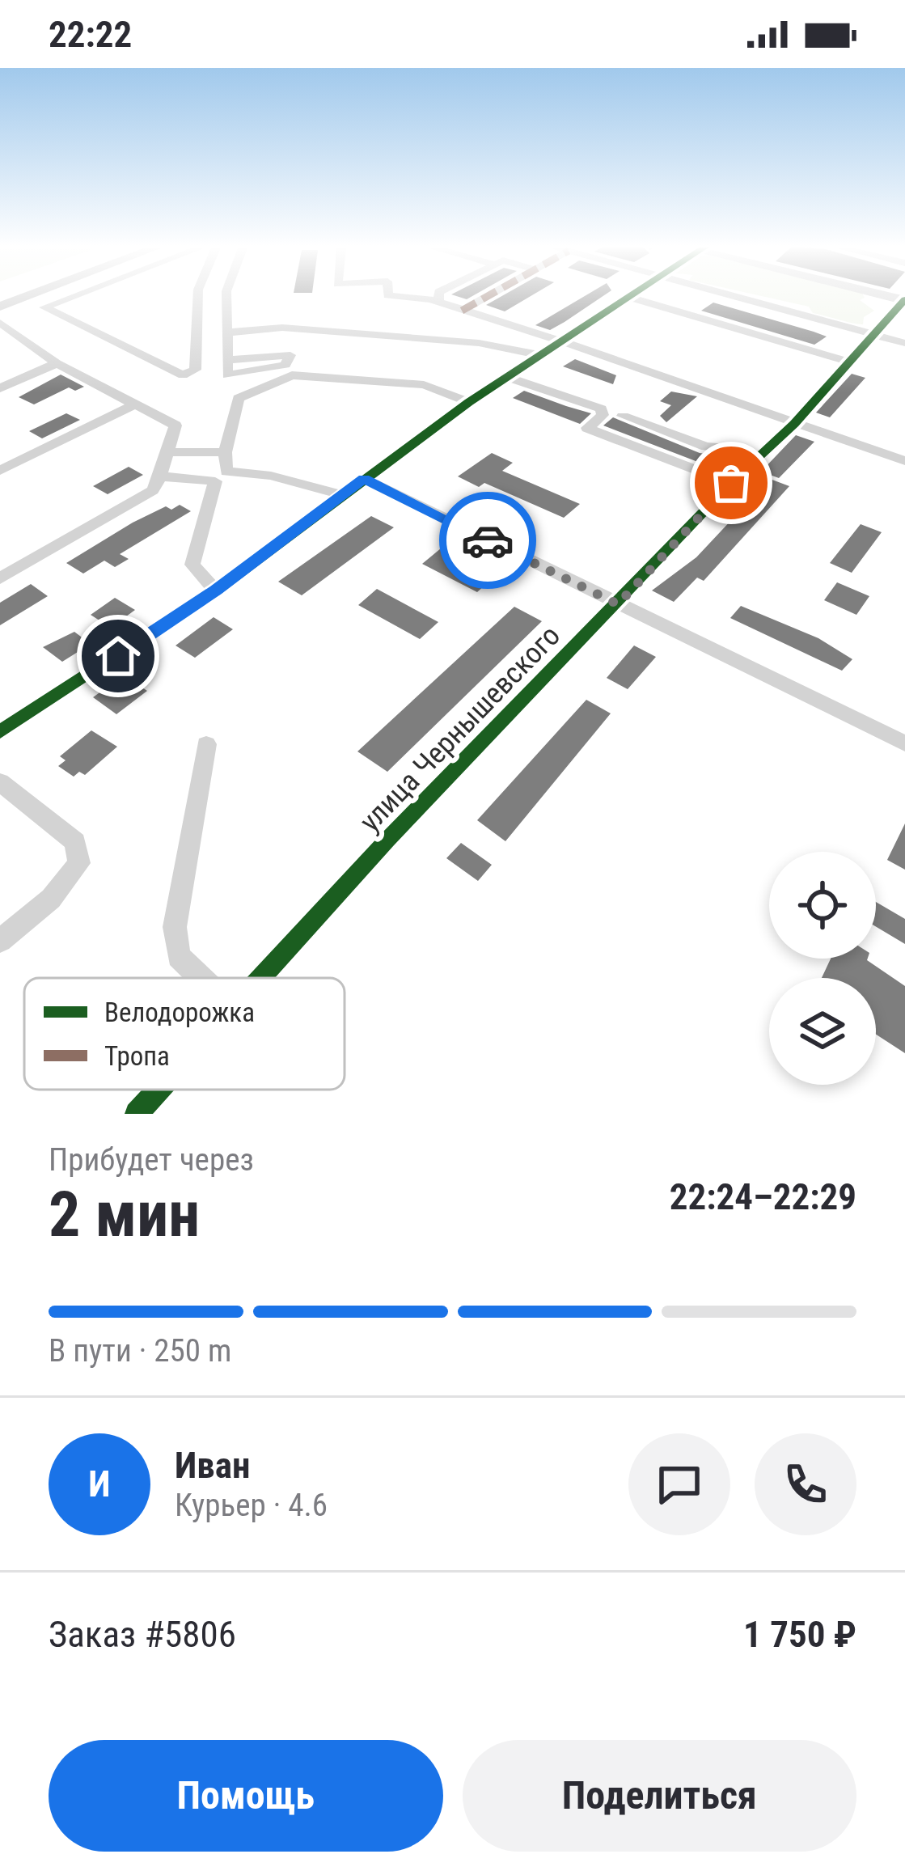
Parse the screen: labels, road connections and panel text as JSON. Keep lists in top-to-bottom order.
{
  "streets": {
    "street": ["улица Чернышевского"]
  },
  "legend": ["Велодорожка", "Тропа"],
  "page": {
    "status": "22:22",
    "heading": ["2 мин", "Прибудет через", "22:24–22:29"],
    "panel": [
      "Иван",
      "Курьер · 4.6",
      "Заказ #5806",
      "1 750 ₽"
    ],
    "bar": "В пути · 250 m",
    "round": "И",
    "buttons": ["Помощь", "Поделиться"]
  }
}
